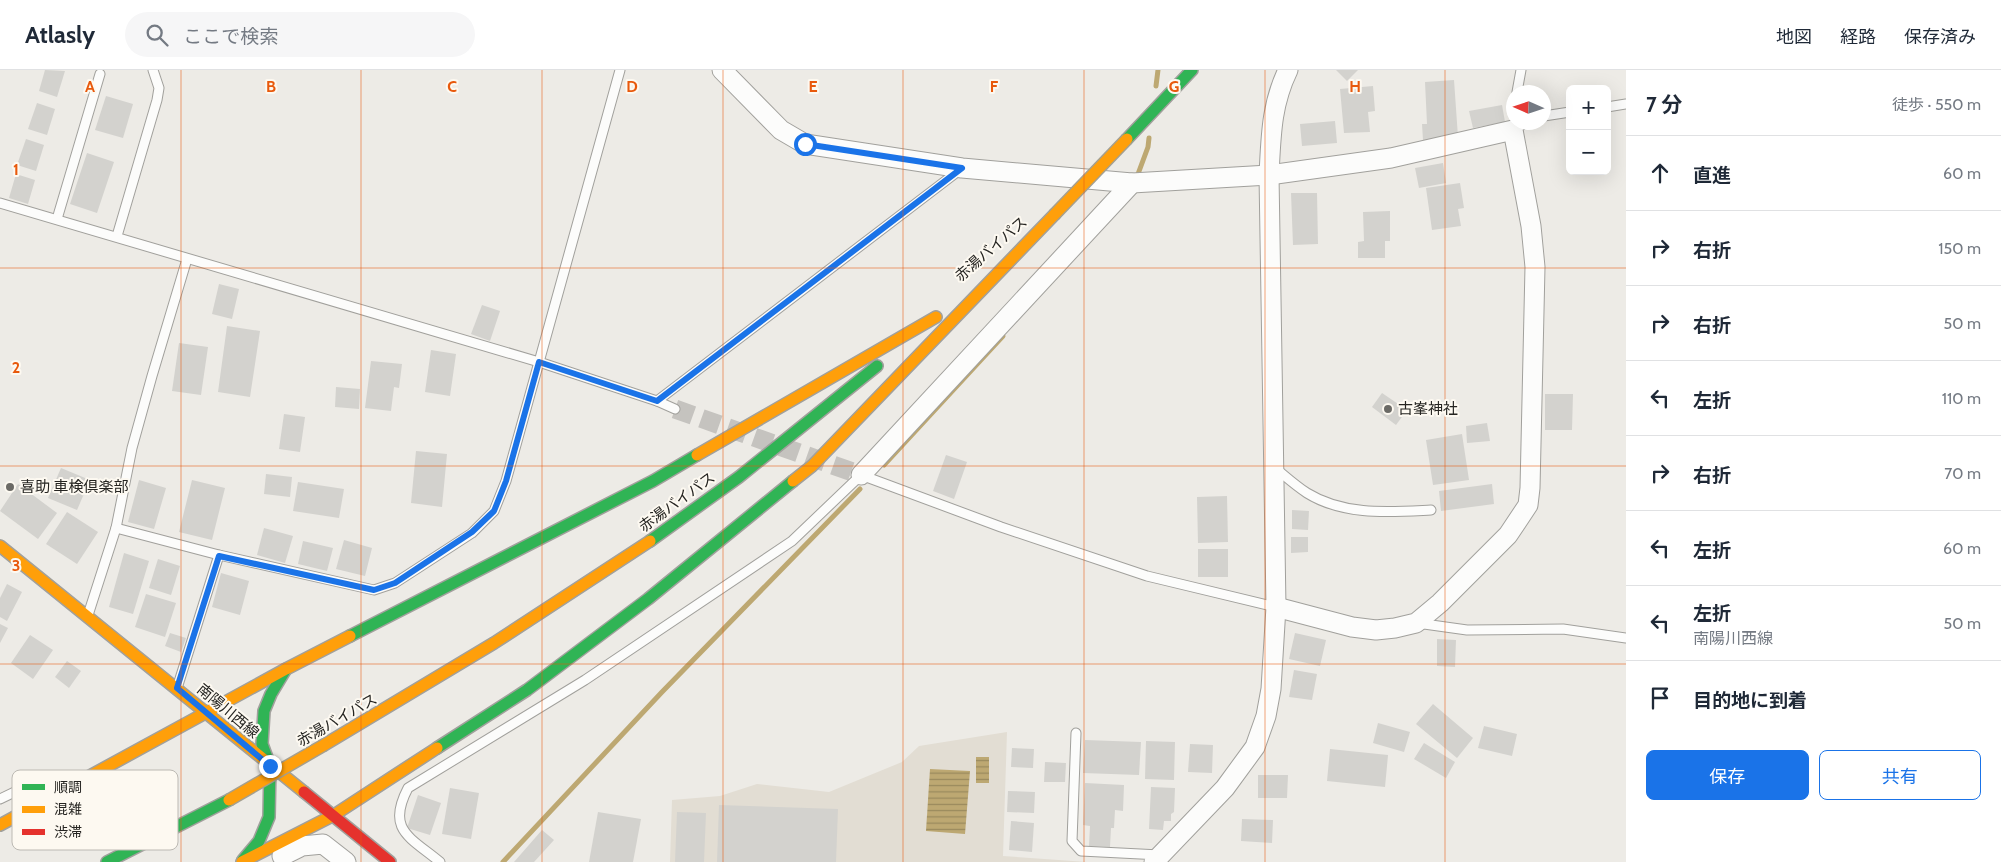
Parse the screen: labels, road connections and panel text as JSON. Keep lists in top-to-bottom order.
{
  "streets": {
    "main road": ["赤湯バイパス", "南陽川西線"]
  },
  "places": ["古峯神社", "喜助 車検倶楽部"],
  "legend": ["順調", "混雑", "渋滞"],
  "north": "left",
  "page": {
    "header": "Atlasly",
    "search": "ここで検索",
    "nav": ["地図", "経路", "保存済み"],
    "heading": ["7 分", "徒歩 · 550 m"],
    "map_buttons": ["+", "−"],
    "list": [
      ["直進", "60 m"],
      ["右折", "150 m"],
      ["右折", "50 m"],
      ["左折", "110 m"],
      ["右折", "70 m"],
      ["左折", "60 m"],
      ["左折", "南陽川西線", "50 m"],
      "目的地に到着"
    ],
    "buttons": ["保存", "共有"]
  },
  "grid": {
    "columns": [
      "A",
      "B",
      "C",
      "D",
      "E",
      "F",
      "G",
      "H"
    ],
    "rows": ["1", "2", "3"]
  }
}
